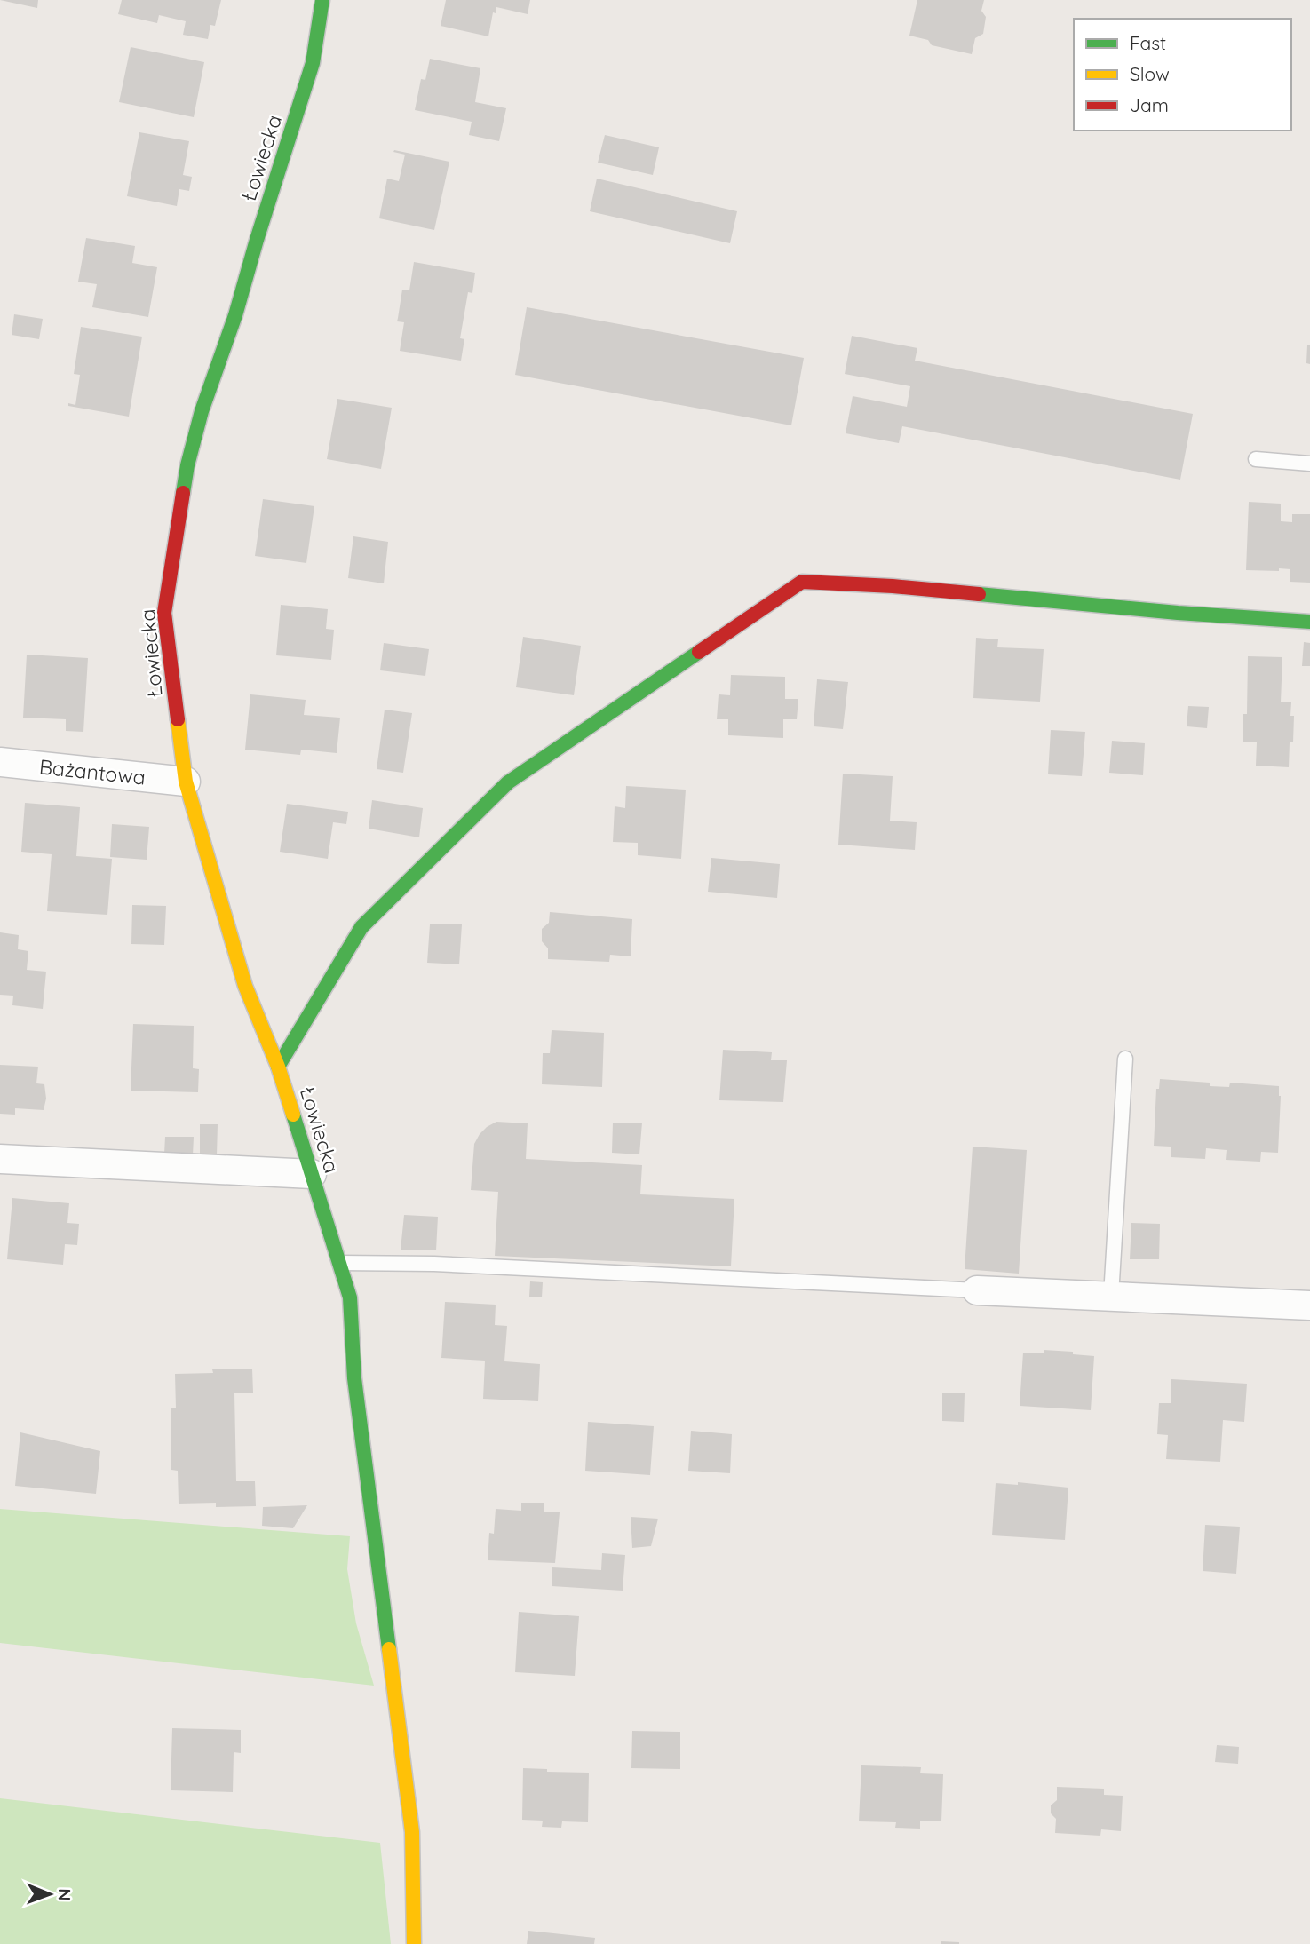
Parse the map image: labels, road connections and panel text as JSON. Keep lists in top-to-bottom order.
{
  "streets": {
    "street": ["Łowiecka", "Bażantowa"]
  },
  "crossings": [
    ["Łowiecka", "Bażantowa"]
  ],
  "legend": ["Fast", "Slow", "Jam"],
  "north": "right"
}
